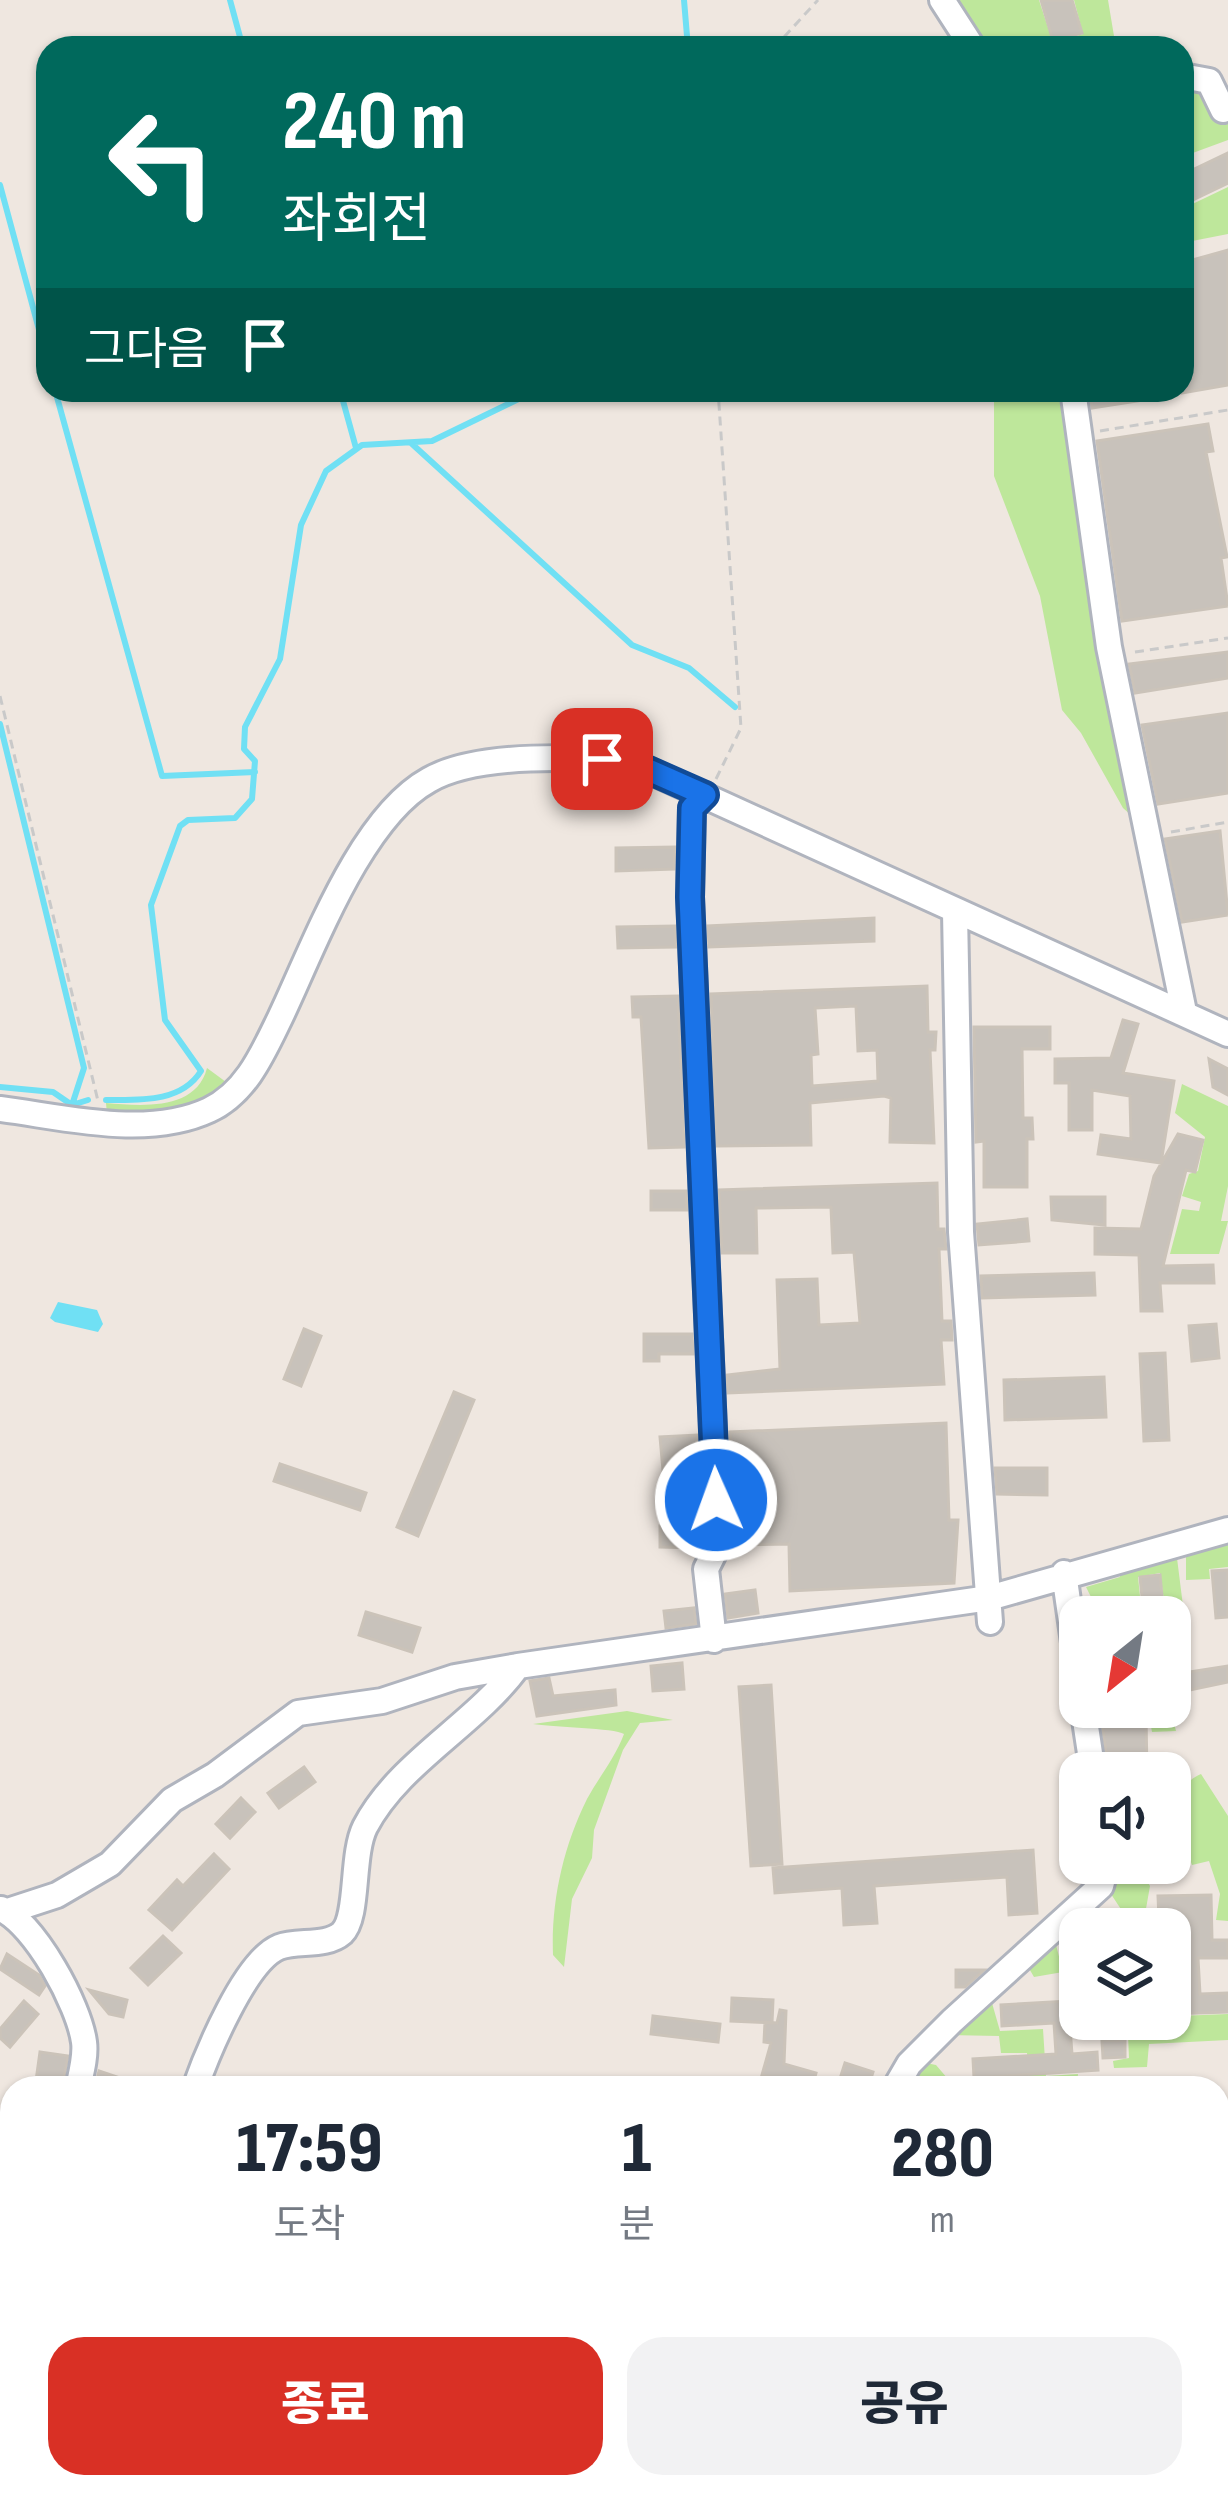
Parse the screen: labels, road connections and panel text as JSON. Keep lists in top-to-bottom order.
{
  "north": "bottom left",
  "page": {
    "turn": ["240 m", "좌회전"],
    "then": "그다음",
    "eta": [
      "17:59",
      "도착",
      "1",
      "분",
      "280",
      "m"
    ],
    "buttons": ["종료", "공유"]
  }
}
